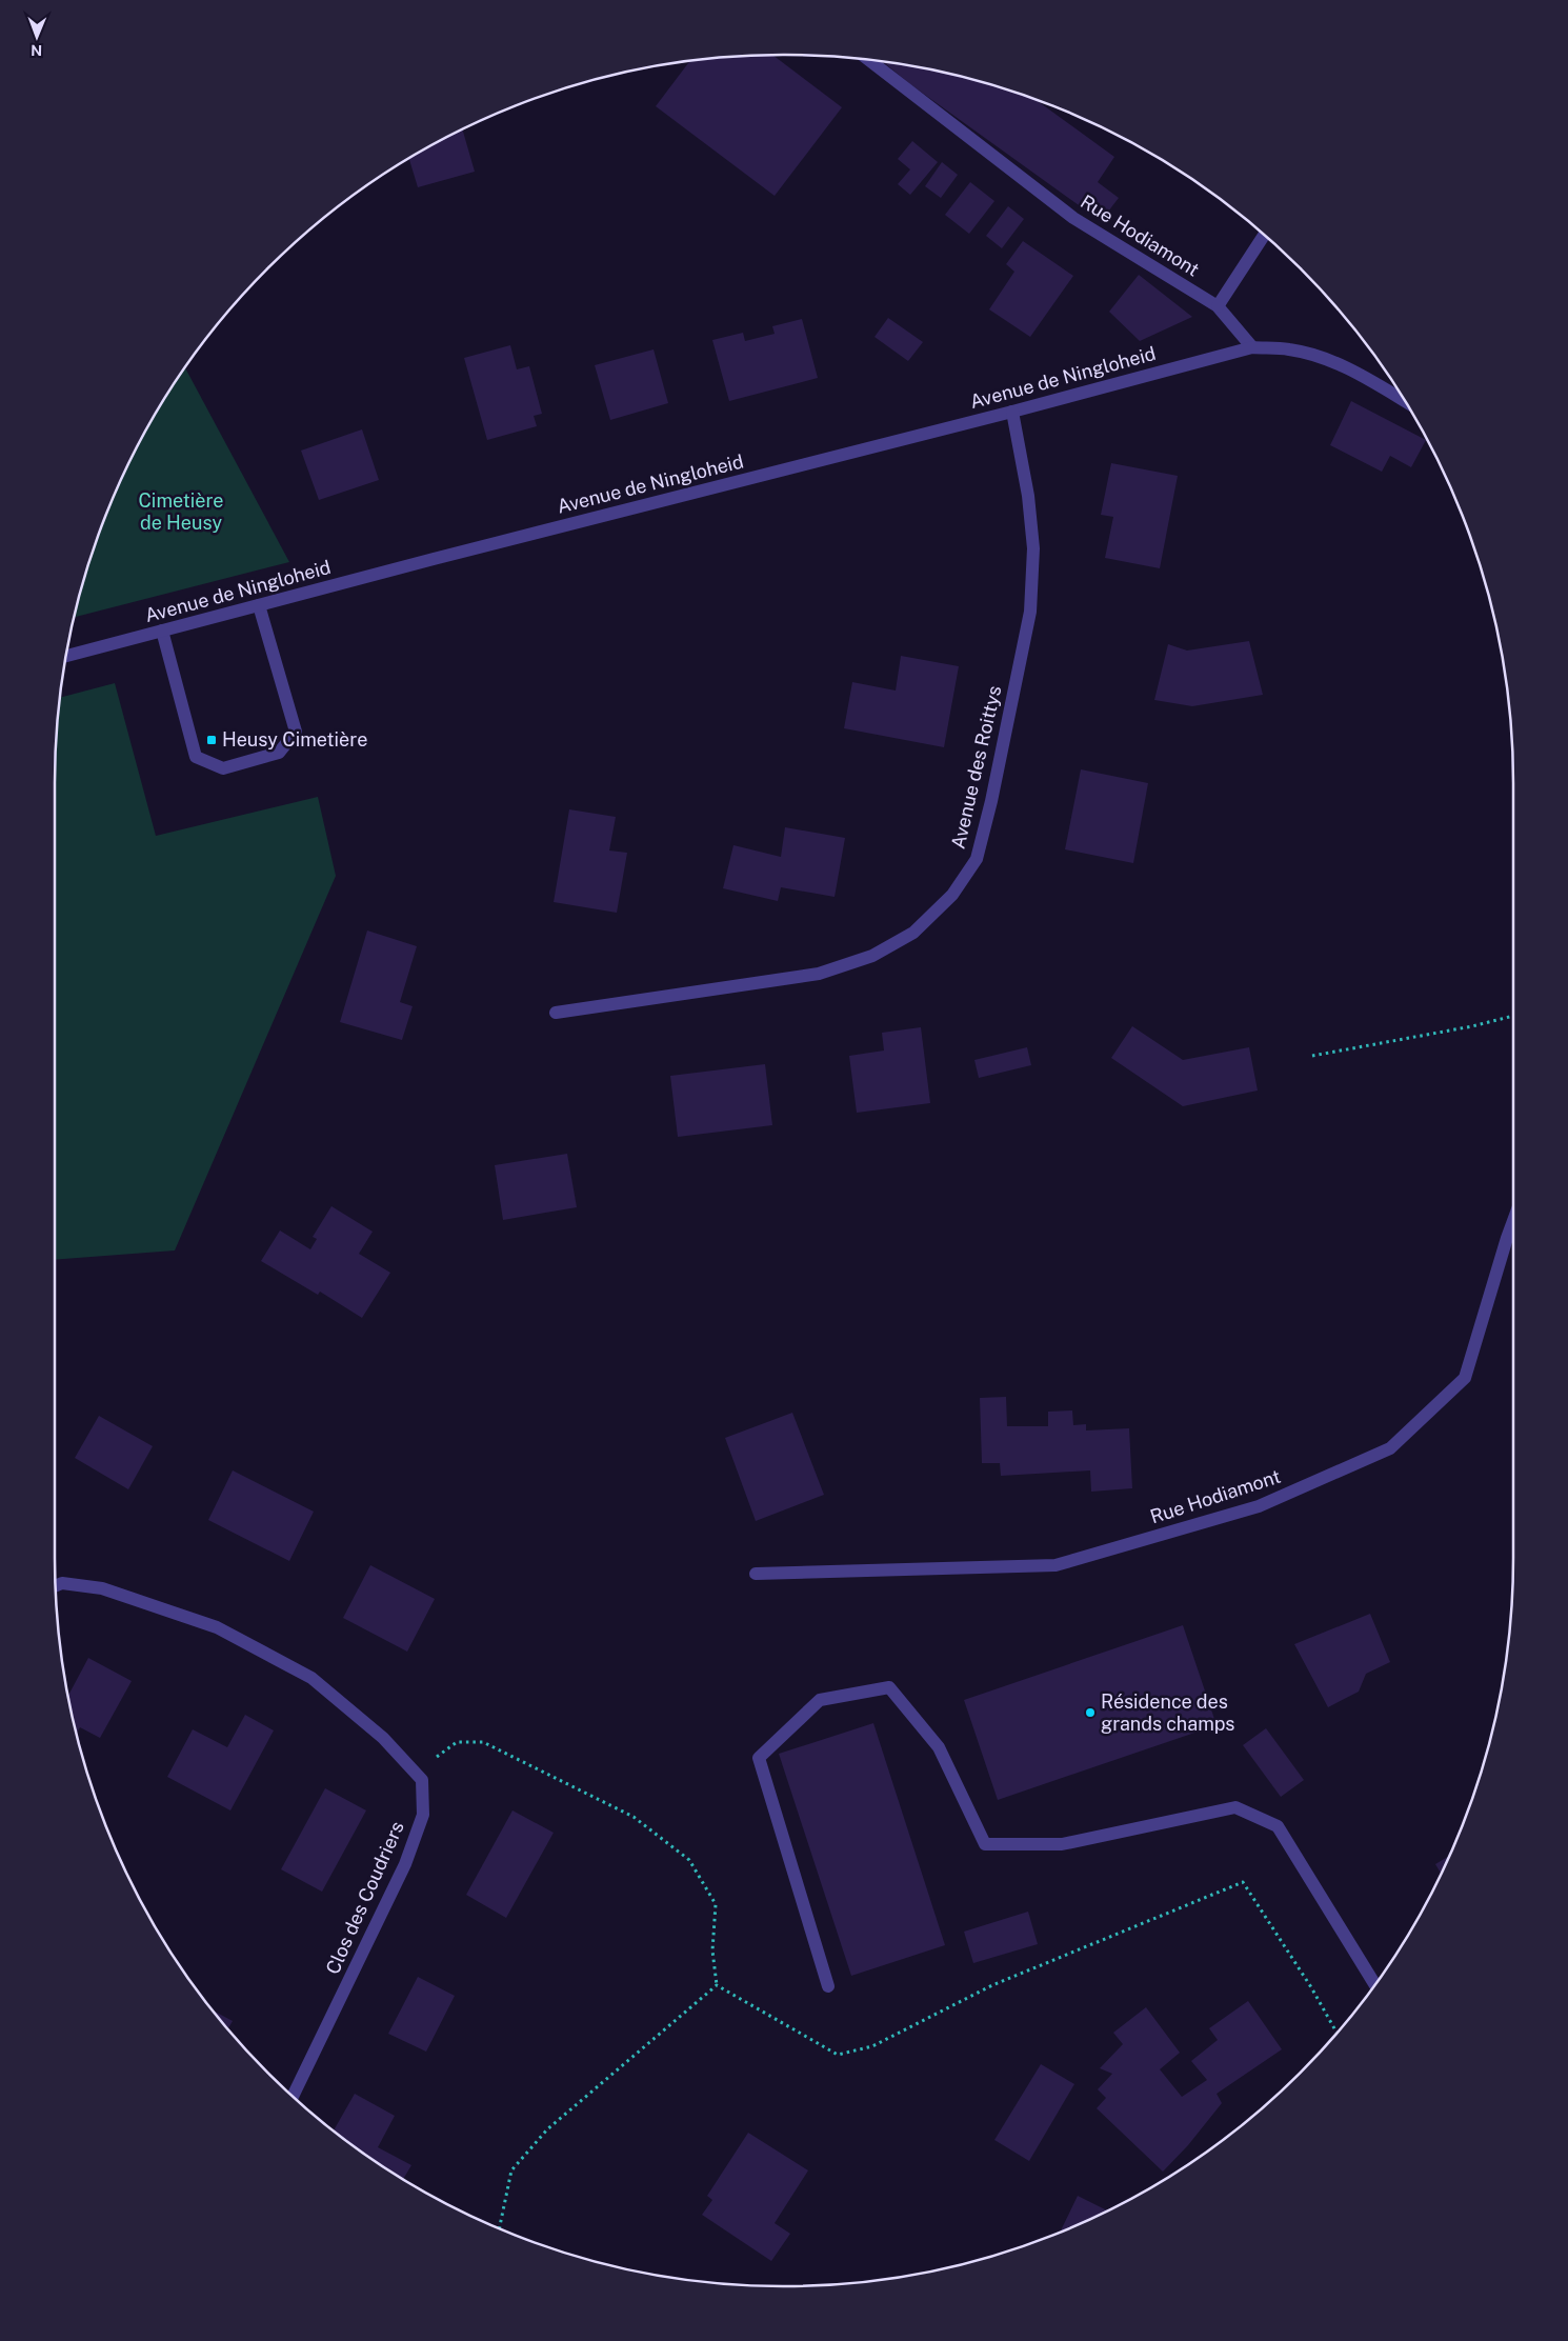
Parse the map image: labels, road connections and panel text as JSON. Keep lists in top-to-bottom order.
{
  "streets": {
    "street": [
      "Rue Hodiamont",
      "Avenue de Ningloheid",
      "Avenue des Roittys",
      "Clos des Coudriers"
    ]
  },
  "crossings": [
    ["Rue Hodiamont", "Avenue de Ningloheid"],
    ["Avenue de Ningloheid", "Avenue des Roittys"]
  ],
  "parks": ["Cimetière de Heusy"],
  "places": {
    "transit": ["Heusy Cimetière"],
    "other": ["Résidence des grands champs"]
  },
  "north": "bottom"
}
